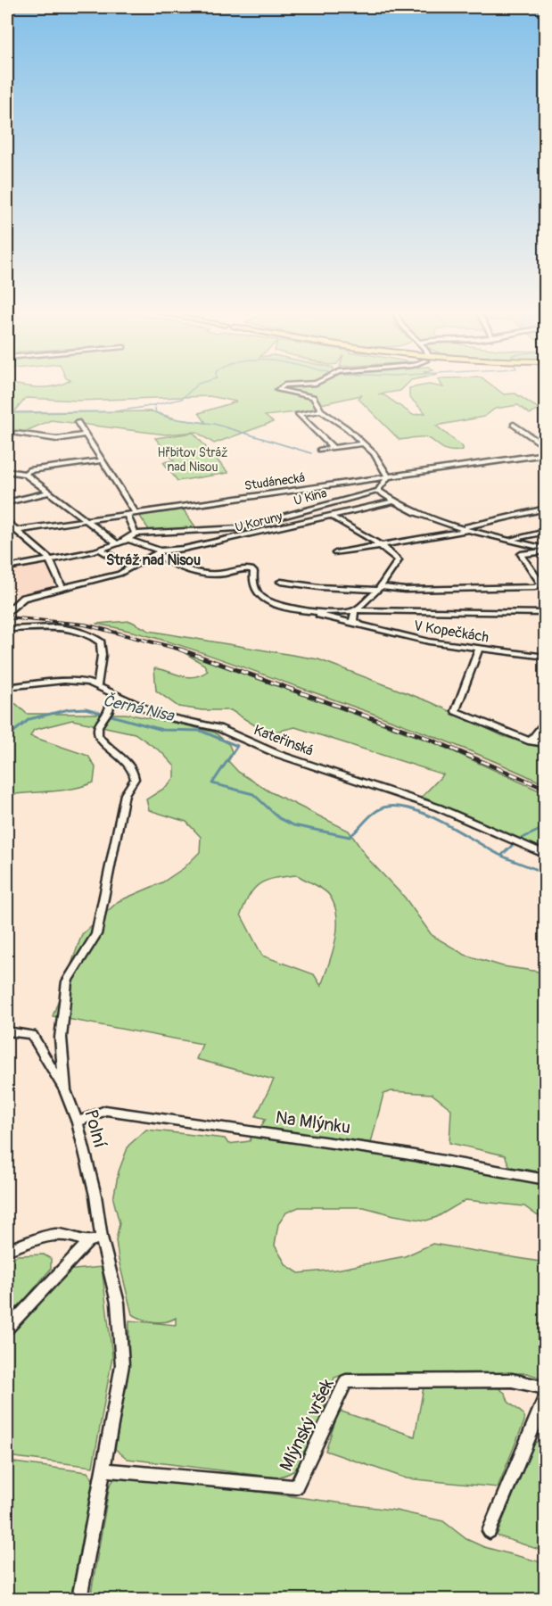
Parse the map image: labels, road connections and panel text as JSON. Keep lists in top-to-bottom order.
{
  "streets": {
    "street": [
      "Studánecká",
      "U Kina",
      "U Koruny",
      "V Kopečkách",
      "Kateřinská",
      "Na Mlýnku",
      "Polní",
      "Mlýnský vršek"
    ]
  },
  "crossings": [
    ["U Koruny", "V Kopečkách"],
    ["Kateřinská", "Polní"],
    ["Na Mlýnku", "Polní"],
    ["Polní", "Mlýnský vršek"]
  ],
  "districts": ["Stráž nad Nisou"],
  "water": ["Černá Nisa"],
  "parks": ["Hřbitov Stráž nad Nisou"]
}
